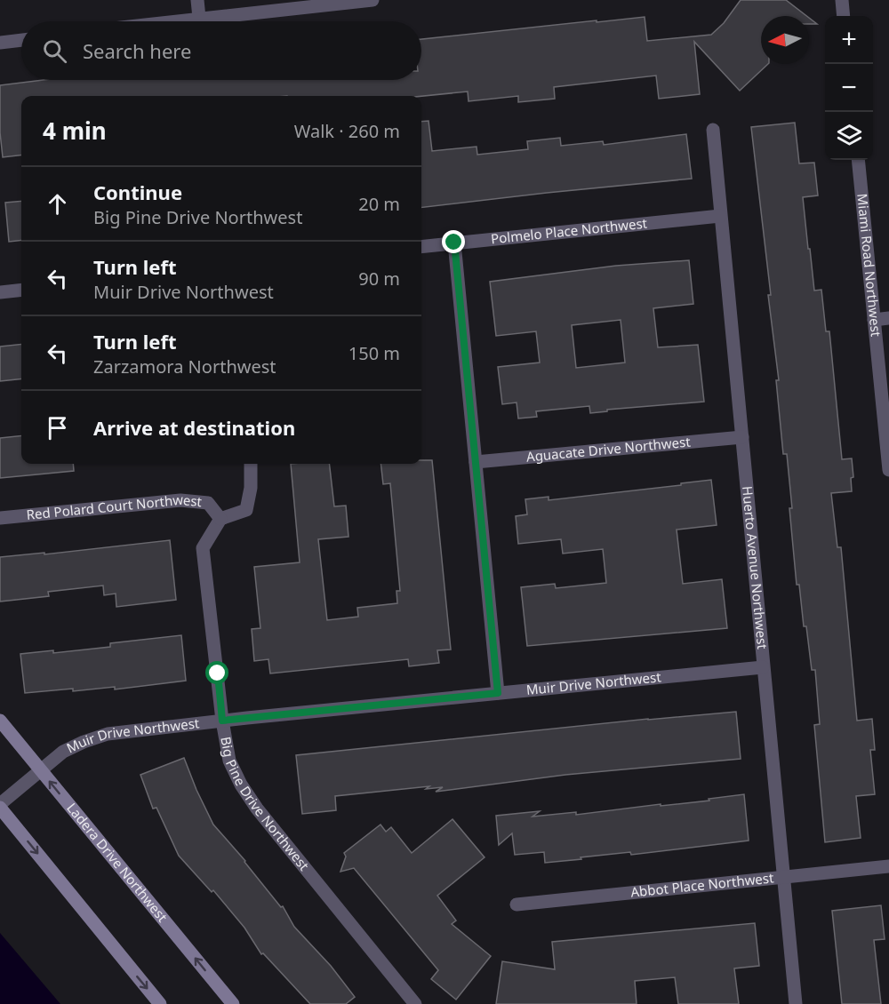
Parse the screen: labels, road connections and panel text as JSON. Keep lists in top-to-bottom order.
{
  "streets": {
    "main road": ["Ladera Drive Northwest"],
    "street": [
      "Polmelo Place Northwest",
      "Miami Road Northwest",
      "Aguacate Drive Northwest",
      "Red Polard Court Northwest",
      "Huerto Avenue Northwest",
      "Muir Drive Northwest",
      "Big Pine Drive Northwest",
      "Abbot Place Northwest"
    ]
  },
  "crossings": [
    ["Polmelo Place Northwest", "Huerto Avenue Northwest"],
    ["Aguacate Drive Northwest", "Huerto Avenue Northwest"],
    ["Red Polard Court Northwest", "Big Pine Drive Northwest"],
    ["Huerto Avenue Northwest", "Muir Drive Northwest"],
    ["Huerto Avenue Northwest", "Abbot Place Northwest"],
    ["Muir Drive Northwest", "Big Pine Drive Northwest"],
    ["Muir Drive Northwest", "Ladera Drive Northwest"]
  ],
  "north": "left",
  "page": {
    "map_buttons": ["+", "−"],
    "search": "Search here",
    "heading": ["4 min", "Walk · 260 m"],
    "list": [
      ["Continue", "Big Pine Drive Northwest", "20 m"],
      ["Turn left", "Muir Drive Northwest", "90 m"],
      ["Turn left", "Zarzamora Northwest", "150 m"],
      "Arrive at destination"
    ]
  }
}
